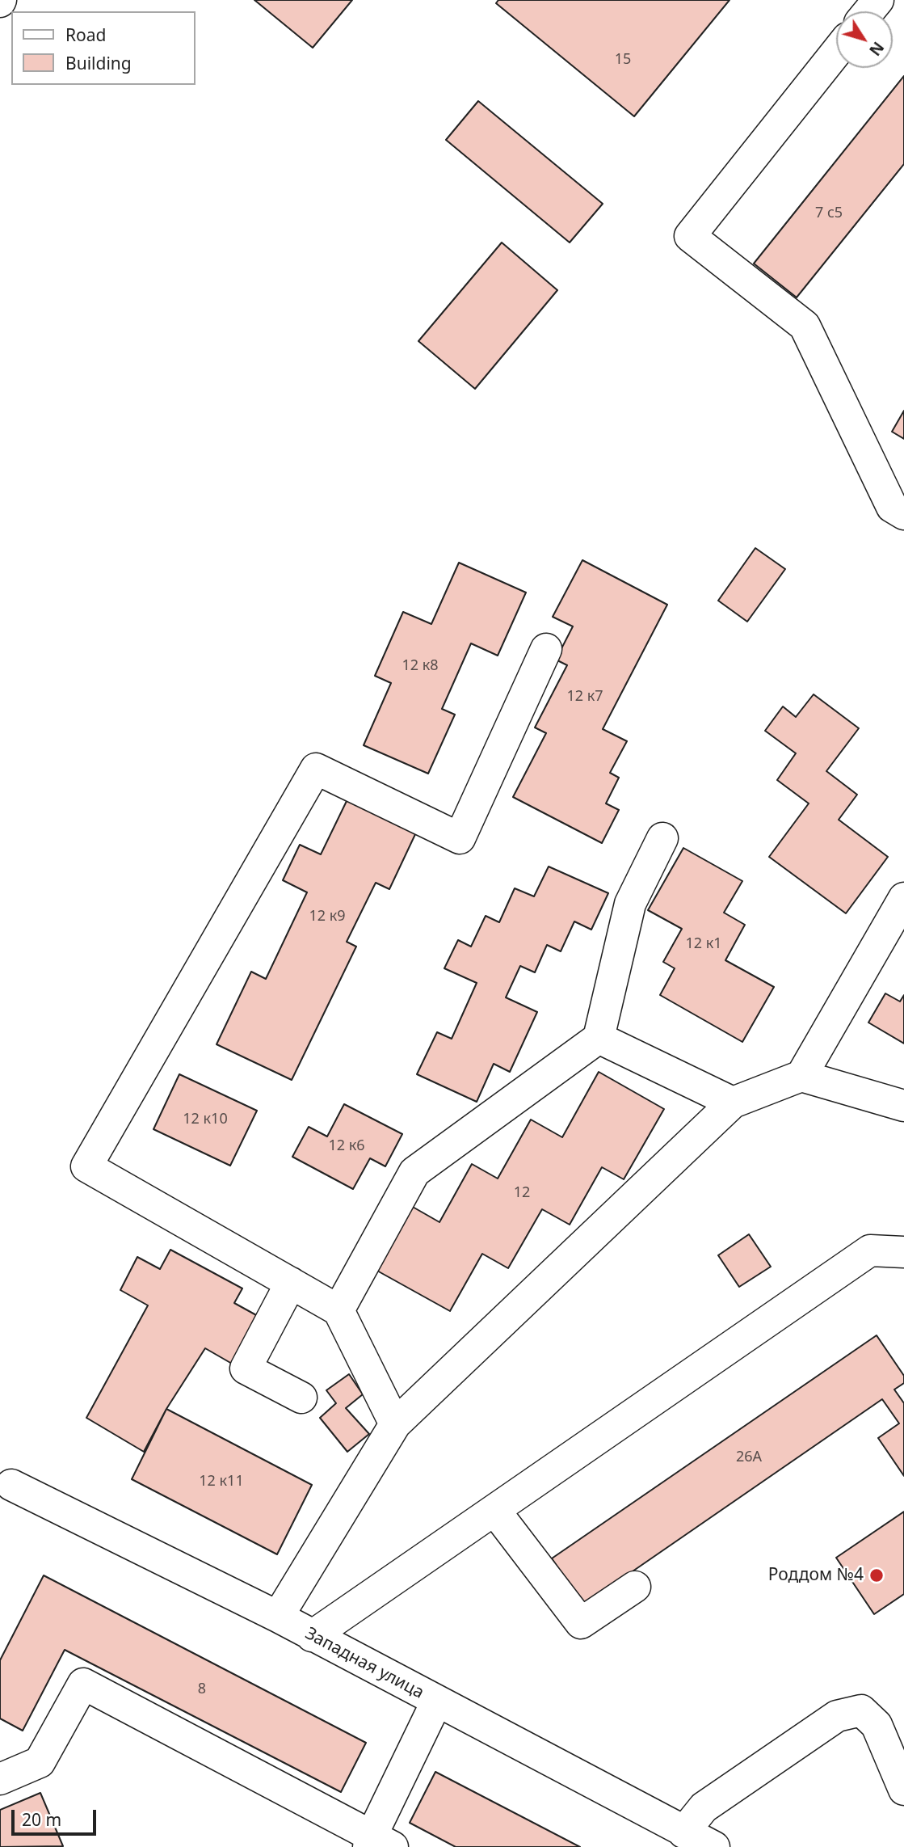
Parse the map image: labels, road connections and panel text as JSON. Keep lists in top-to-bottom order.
{
  "streets": {
    "street": ["Западная улица"]
  },
  "places": ["Роддом №4"],
  "house_numbers": [
    "15",
    "7 с5",
    "12 к8",
    "12 к7",
    "12 к9",
    "12 к1",
    "12 к10",
    "12 к6",
    "12",
    "26А",
    "12 к11",
    "8"
  ],
  "legend": ["Road", "Building"],
  "scale_bar": "20 m",
  "north": "bottom right"
}
